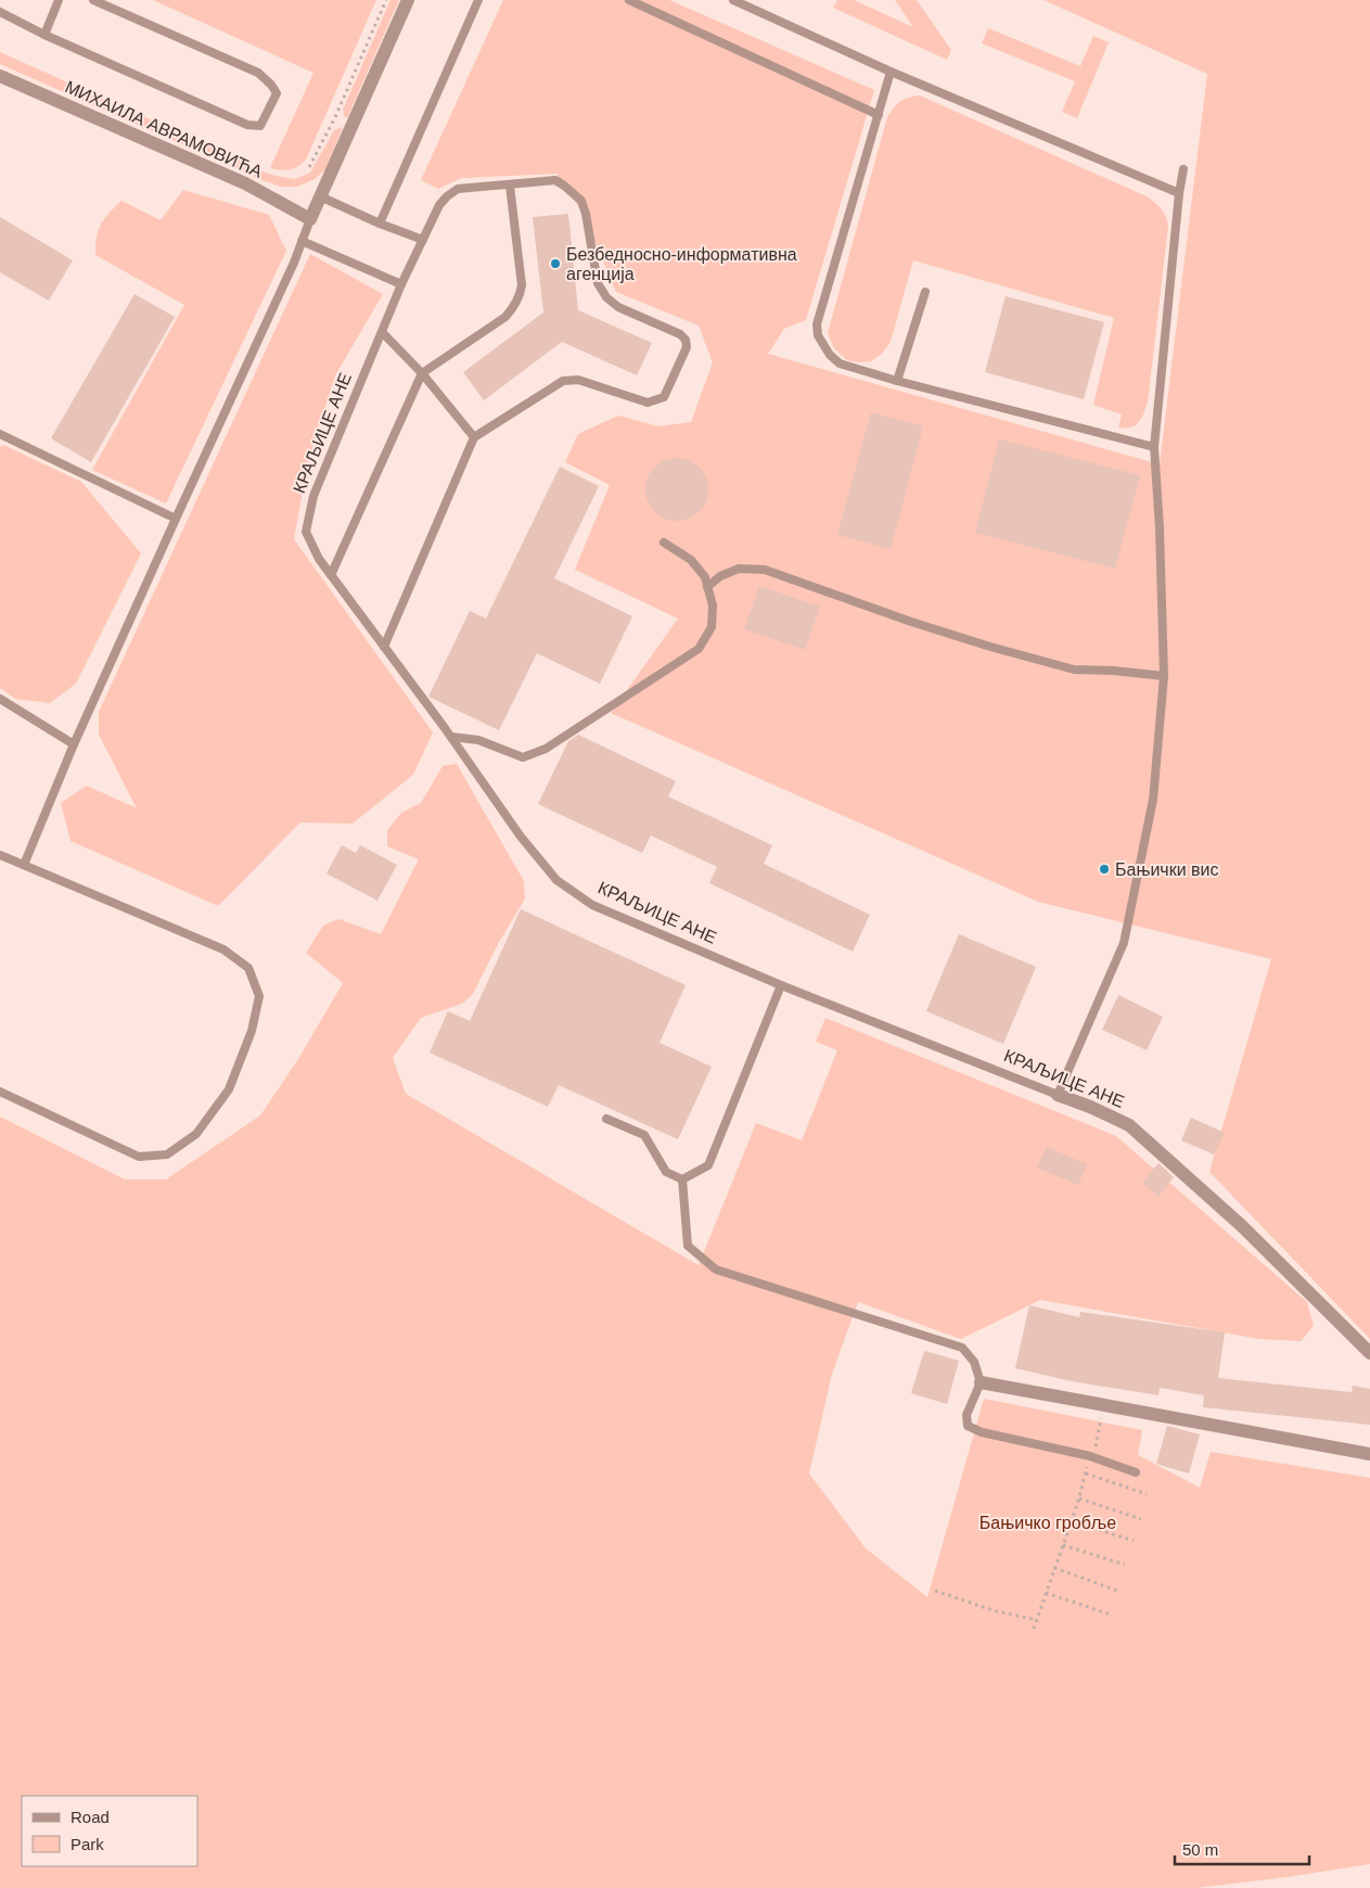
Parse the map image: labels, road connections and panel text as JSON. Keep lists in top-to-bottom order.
{
  "streets": {
    "street": ["МИХАИЛА АВРАМОВИЋА", "КРАЉИЦЕ АНЕ"]
  },
  "parks": ["Бањичко гробље"],
  "places": ["Безбедносно-информативна агенција", "Бањички вис"],
  "legend": ["Road", "Park"],
  "scale_bar": "50 m"
}
